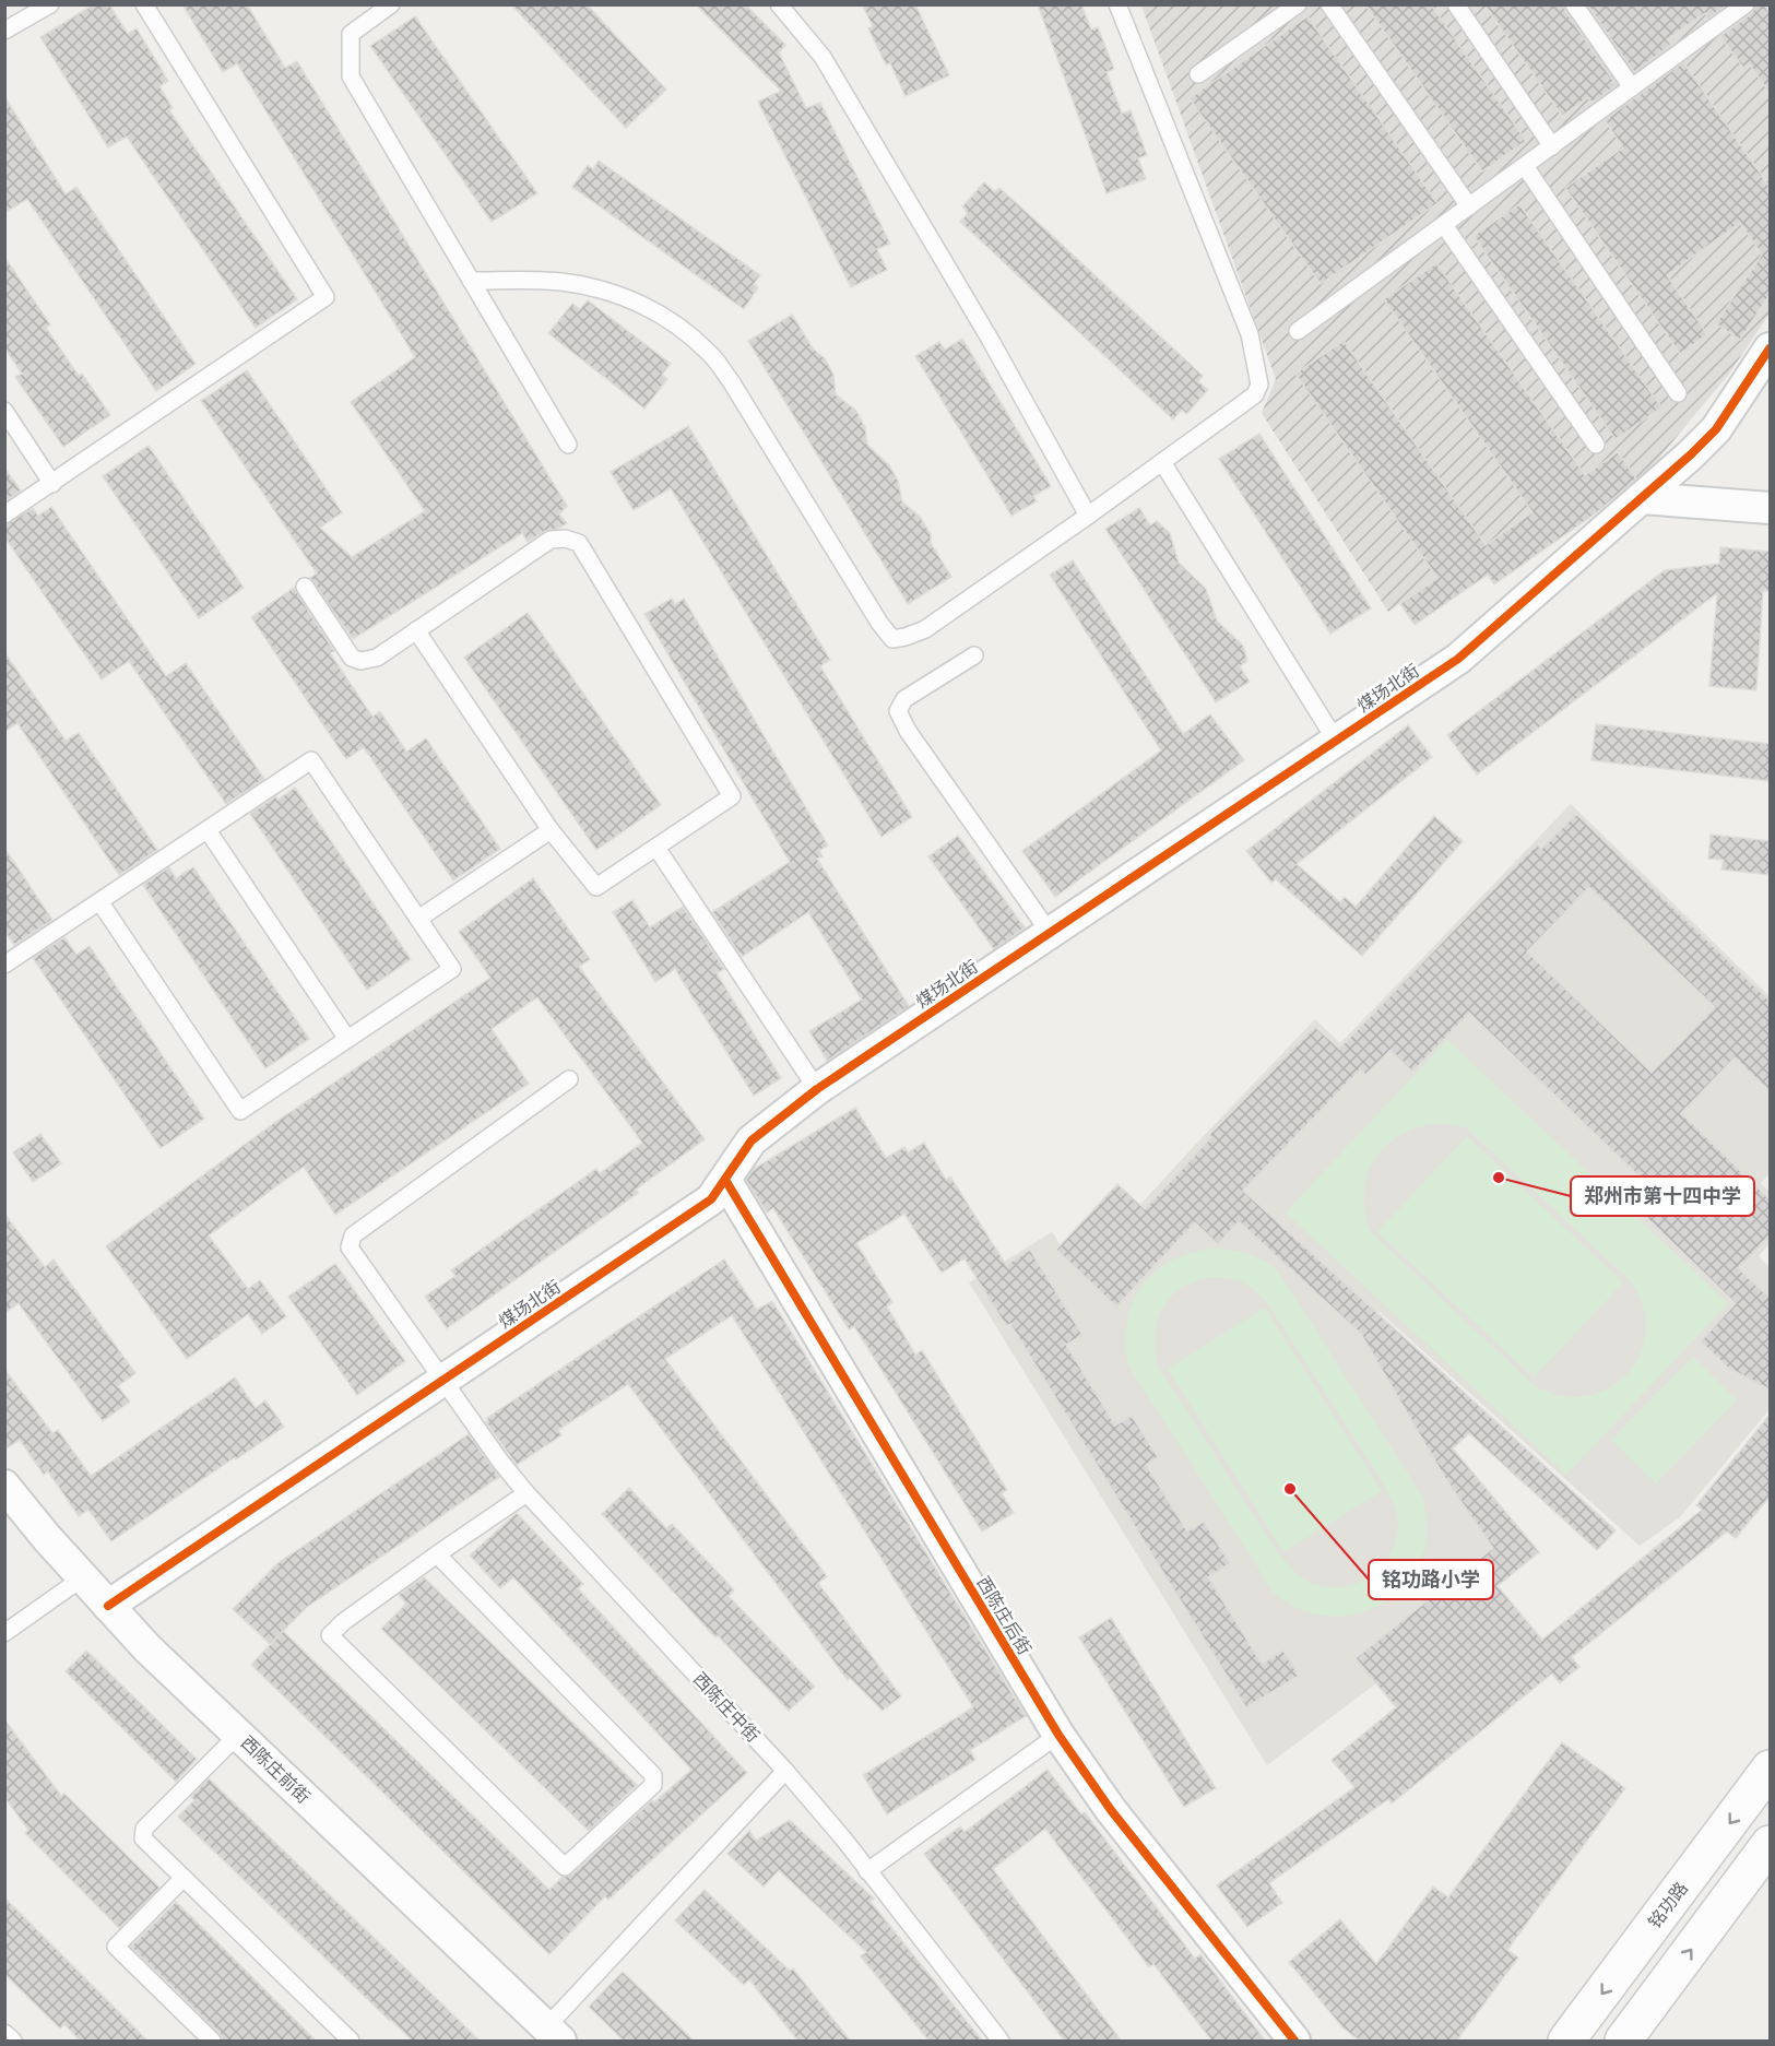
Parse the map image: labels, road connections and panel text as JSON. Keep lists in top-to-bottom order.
{
  "streets": {
    "main road": ["铭功路"],
    "street": ["煤场北街", "西陈庄后街", "西陈庄前街"],
    "lane": ["西陈庄中街"]
  },
  "crossings": [
    ["煤场北街", "西陈庄后街"],
    ["煤场北街", "西陈庄中街"],
    ["煤场北街", "西陈庄前街"]
  ],
  "places": ["郑州市第十四中学", "铭功路小学"]
}
